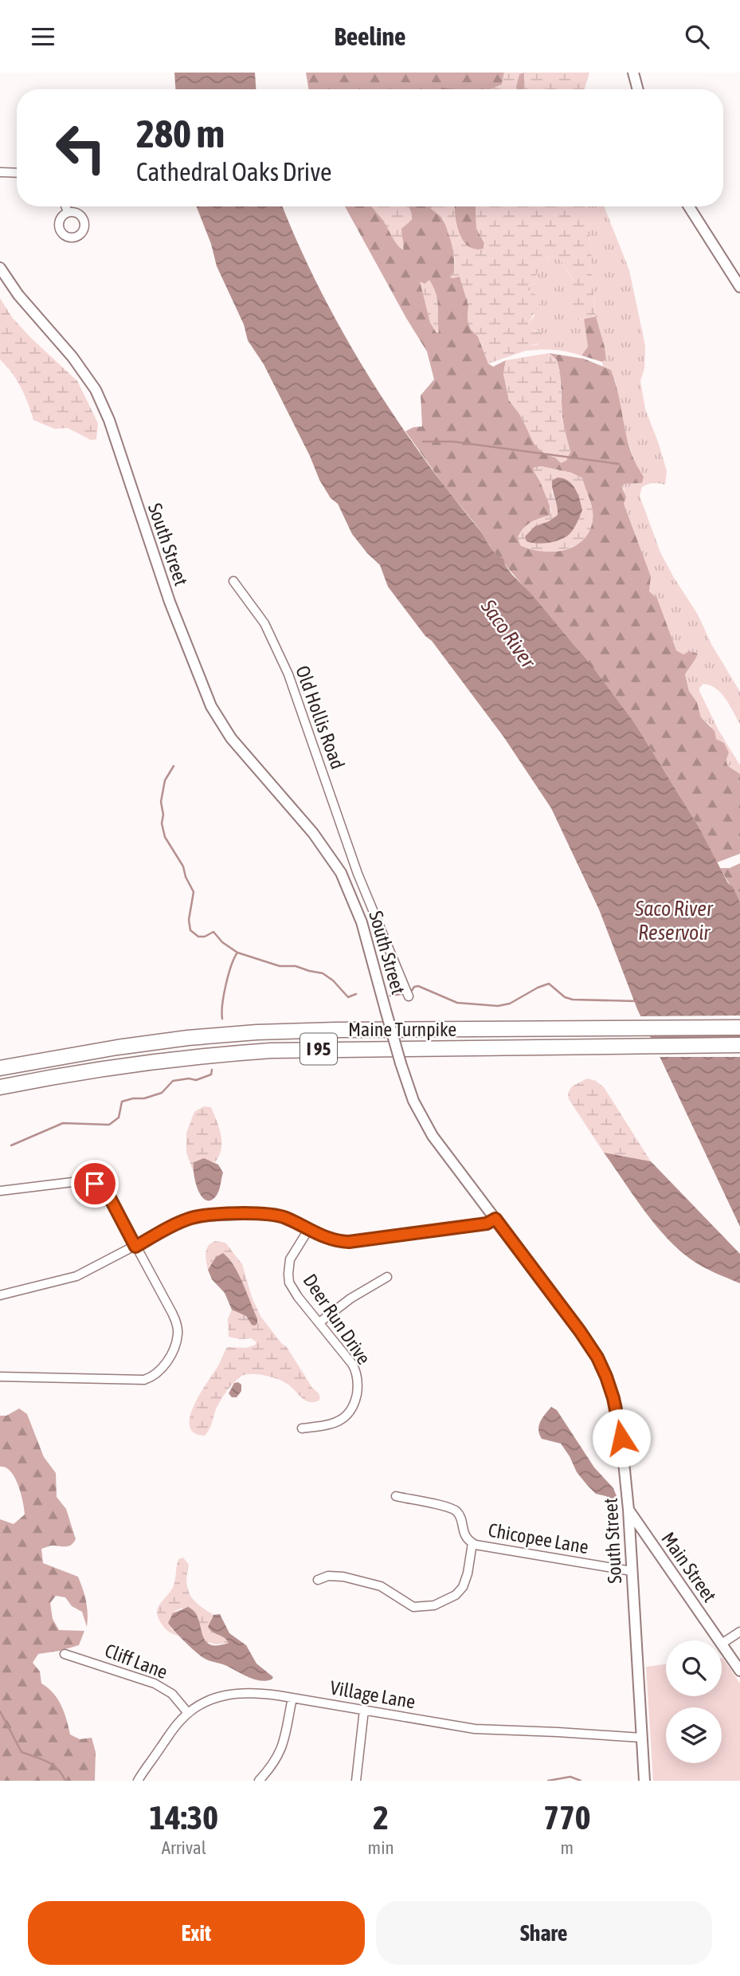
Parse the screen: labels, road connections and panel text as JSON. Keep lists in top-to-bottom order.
{
  "streets": {
    "highway": ["Maine Turnpike", "I 95"],
    "street": [
      "South Street",
      "Old Hollis Road",
      "Deer Run Drive",
      "Chicopee Lane",
      "Main Street",
      "Cliff Lane",
      "Village Lane"
    ]
  },
  "crossings": [
    ["South Street", "Chicopee Lane"],
    ["South Street", "Main Street"],
    ["South Street", "Village Lane"],
    ["Cliff Lane", "Village Lane"]
  ],
  "water": ["Saco River", "Saco River Reservoir"],
  "page": {
    "header": "Beeline",
    "turn": ["280 m", "Cathedral Oaks Drive"],
    "eta": [
      "14:30",
      "Arrival",
      "2",
      "min",
      "770",
      "m"
    ],
    "buttons": ["Exit", "Share"]
  }
}
